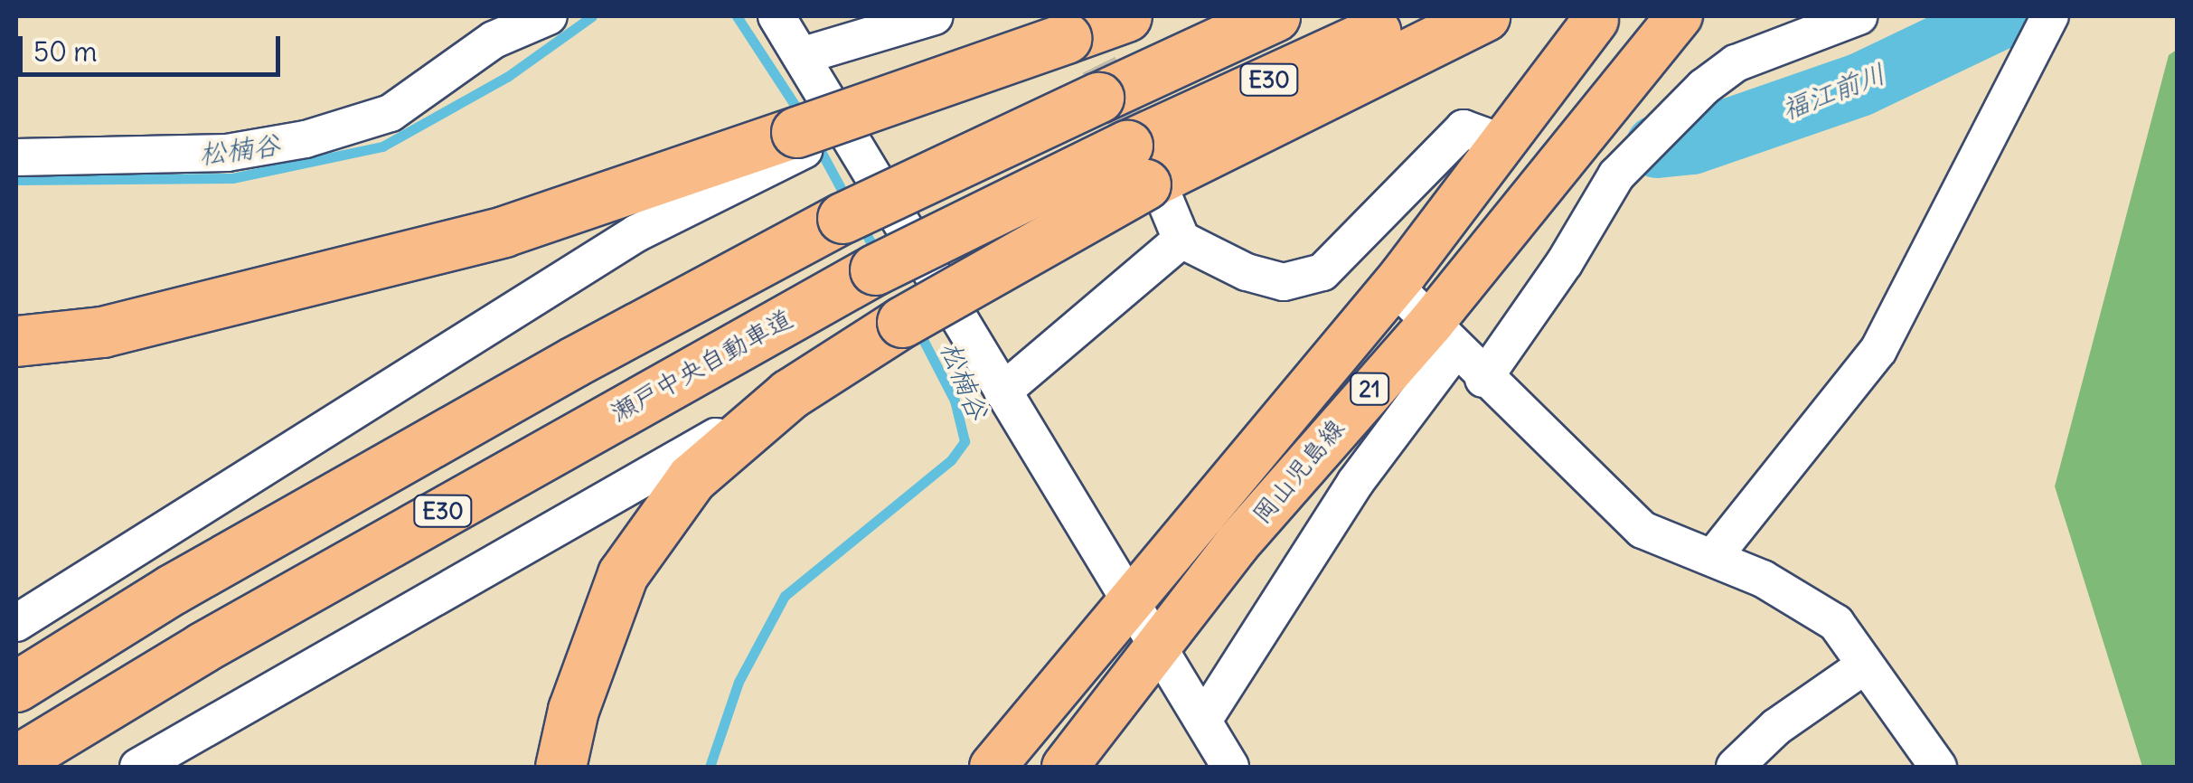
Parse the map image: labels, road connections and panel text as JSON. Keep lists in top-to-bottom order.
{
  "streets": {
    "highway": ["E30", "瀬戸中央自動車道"],
    "main road": ["21", "岡山児島線"]
  },
  "water": ["福江前川", "松楠谷"],
  "scale_bar": "50 m"
}
